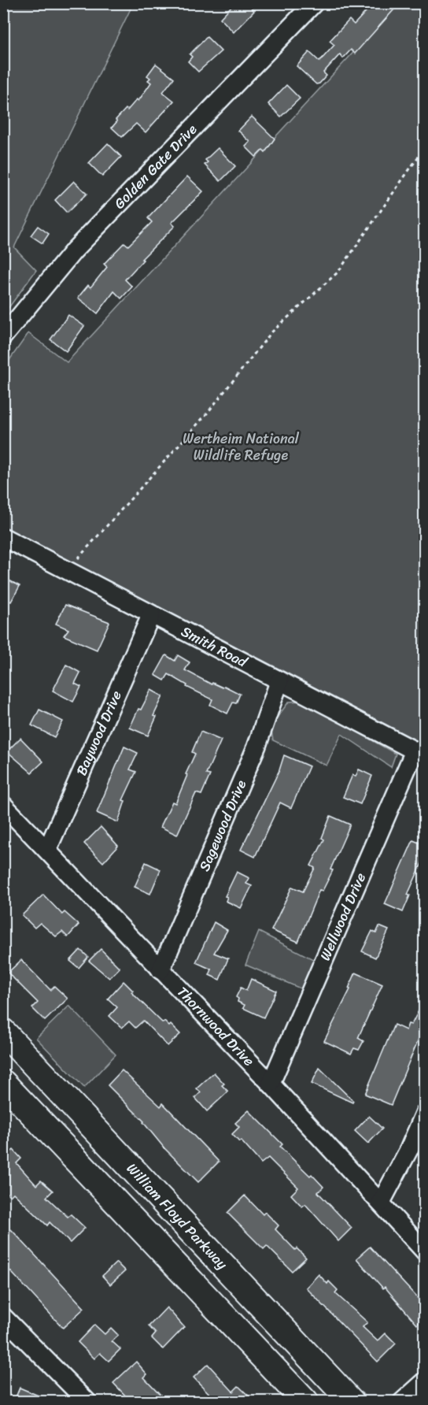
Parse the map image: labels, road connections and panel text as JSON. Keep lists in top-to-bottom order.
{
  "streets": {
    "highway": ["William Floyd Parkway"],
    "street": [
      "Golden Gate Drive",
      "Smith Road",
      "Baywood Drive",
      "Sagewood Drive",
      "Wellwood Drive",
      "Thornwood Drive"
    ]
  },
  "crossings": [
    ["Smith Road", "Baywood Drive"],
    ["Smith Road", "Sagewood Drive"],
    ["Smith Road", "Wellwood Drive"],
    ["Baywood Drive", "Thornwood Drive"],
    ["Sagewood Drive", "Thornwood Drive"],
    ["Wellwood Drive", "Thornwood Drive"]
  ],
  "parks": ["Wertheim National Wildlife Refuge"]
}
